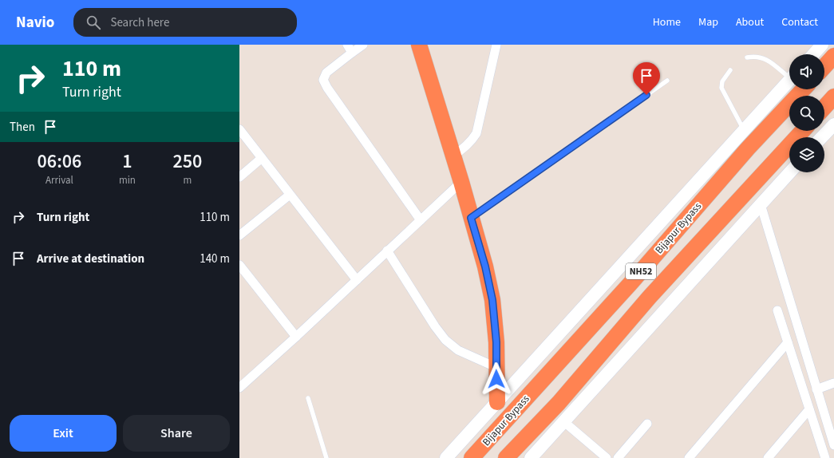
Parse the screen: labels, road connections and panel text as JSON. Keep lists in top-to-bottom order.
{
  "streets": {
    "highway": ["Bijapur Bypass", "NH52"]
  },
  "page": {
    "header": "Navio",
    "search": "Search here",
    "nav": [
      "Home",
      "Map",
      "About",
      "Contact"
    ],
    "turn": ["110 m", "Turn right"],
    "then": "Then",
    "eta": [
      "06:06",
      "Arrival",
      "1",
      "min",
      "250",
      "m"
    ],
    "list": [
      {
        "name": "Turn right",
        "value": "110 m"
      },
      {
        "name": "Arrive at destination",
        "value": "140 m"
      }
    ],
    "buttons": ["Exit", "Share"]
  }
}
